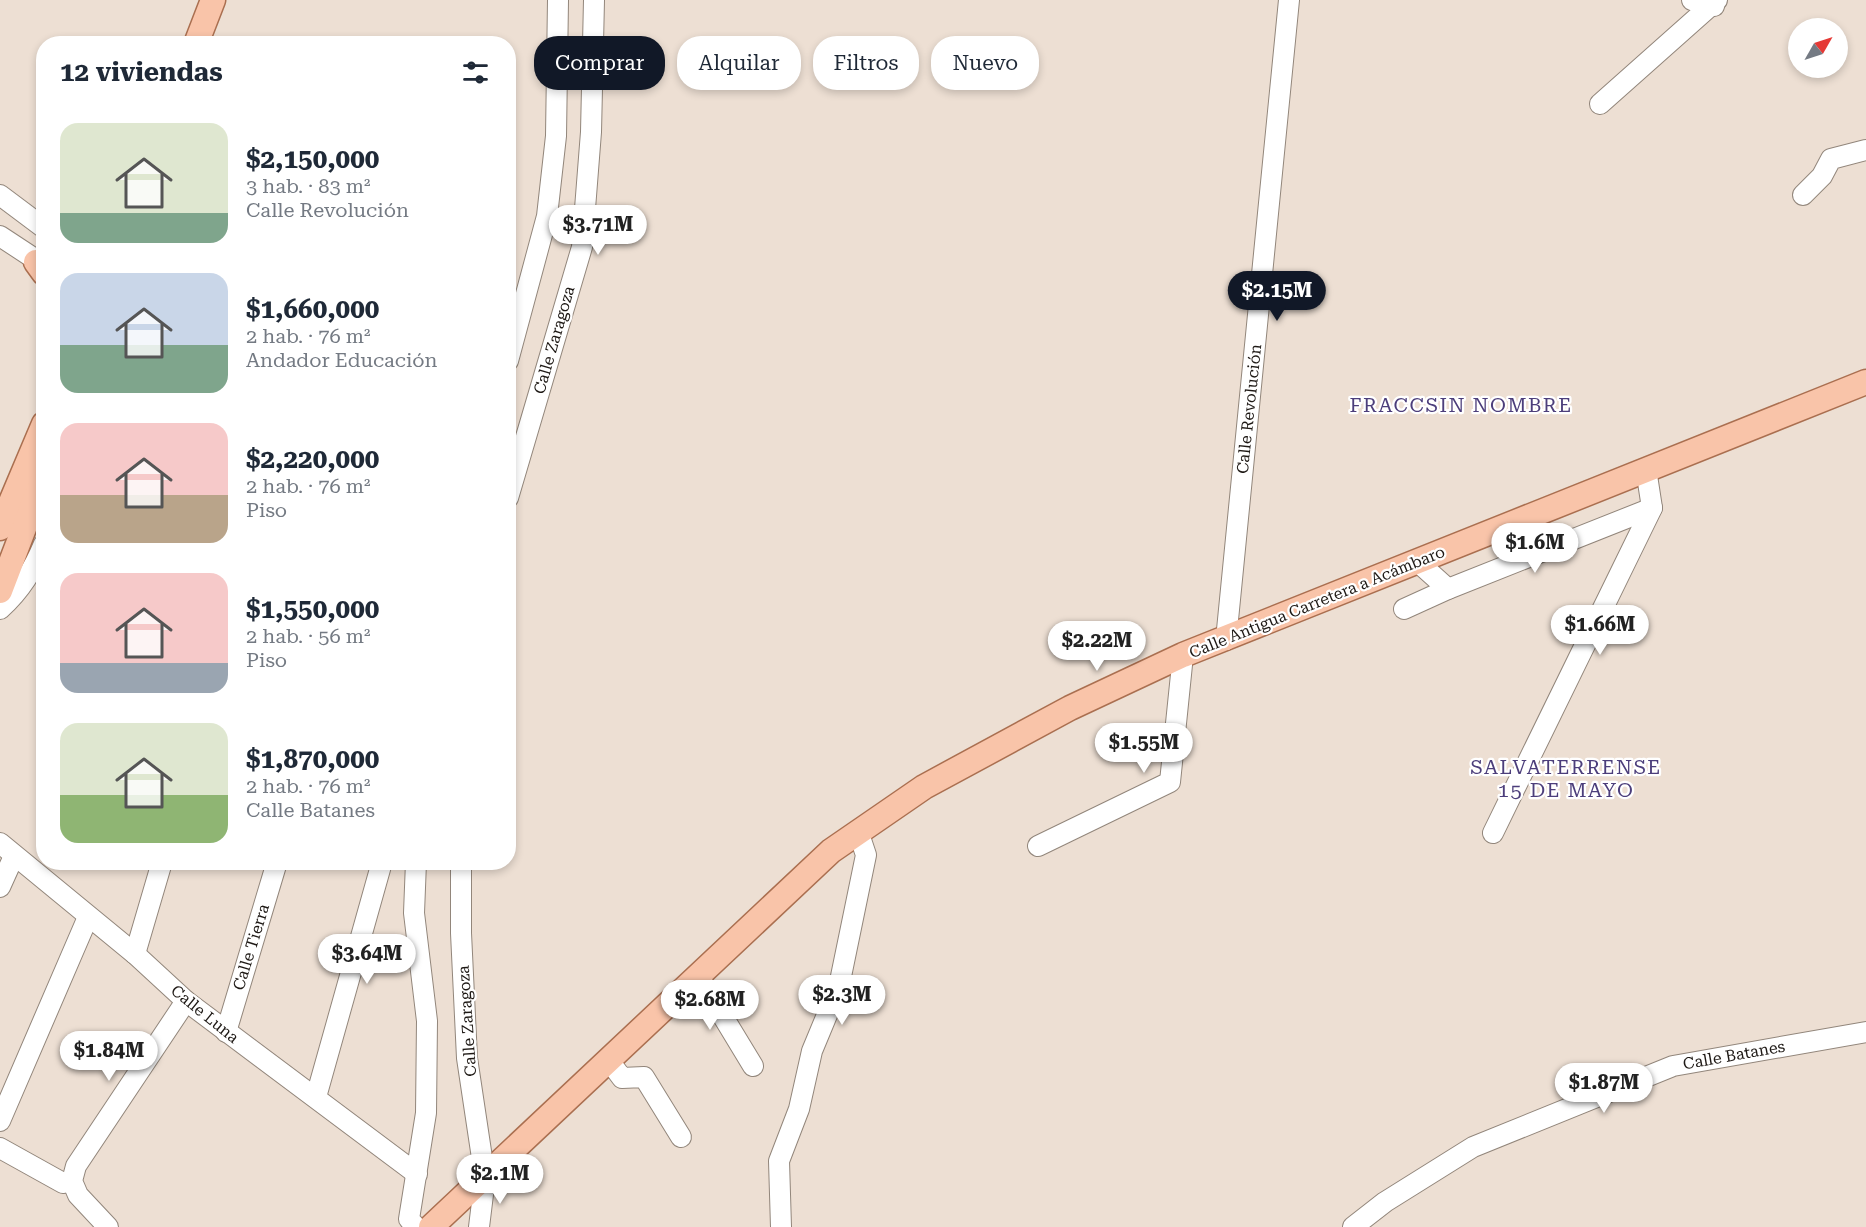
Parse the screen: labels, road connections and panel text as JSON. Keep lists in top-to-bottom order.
{
  "streets": {
    "main road": ["Calle Antigua Carretera a Acámbaro"],
    "street": [
      "Calle Zaragoza",
      "Calle Revolución",
      "Calle Tierra",
      "Calle Luna",
      "Calle Batanes"
    ]
  },
  "crossings": [
    ["Calle Zaragoza", "Calle Antigua Carretera a Acámbaro"],
    ["Calle Revolución", "Calle Antigua Carretera a Acámbaro"],
    ["Calle Tierra", "Calle Luna"]
  ],
  "districts": ["FRACCSIN NOMBRE", "SALVATERRENSE 15 DE MAYO"],
  "north": "top right",
  "page": {
    "chip": [
      "Comprar",
      "Alquilar",
      "Filtros",
      "Nuevo"
    ],
    "heading": "12 viviendas",
    "list": [
      {
        "name": "$2,150,000",
        "note": "3 hab. · 83 m² · Calle Revolución"
      },
      {
        "name": "$1,660,000",
        "note": "2 hab. · 76 m² · Andador Educación"
      },
      {
        "name": "$2,220,000",
        "note": "2 hab. · 76 m² · Piso"
      },
      {
        "name": "$1,550,000",
        "note": "2 hab. · 56 m² · Piso"
      },
      {
        "name": "$1,870,000",
        "note": "2 hab. · 76 m² · Calle Batanes"
      }
    ],
    "price": [
      "$3.71M",
      "$2.15M",
      "$1.6M",
      "$1.66M",
      "$2.22M",
      "$1.55M",
      "$3.64M",
      "$2.3M",
      "$2.68M",
      "$1.84M",
      "$1.87M",
      "$2.1M"
    ]
  }
}
